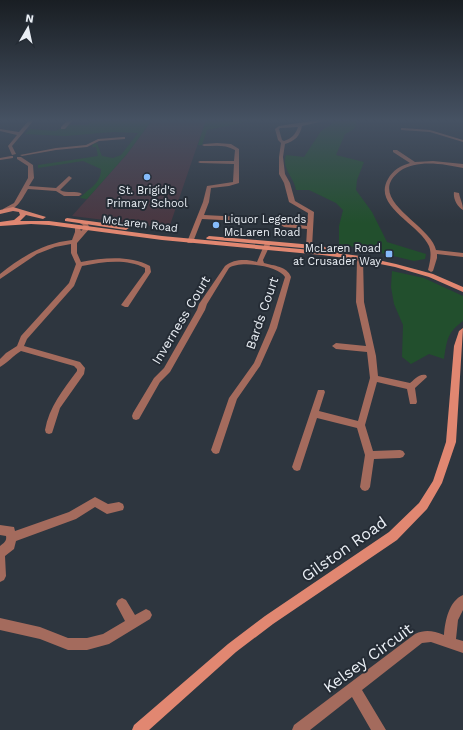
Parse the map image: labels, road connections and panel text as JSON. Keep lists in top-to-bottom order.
{
  "streets": {
    "main road": ["McLaren Road", "Gilston Road"],
    "street": ["Bards Court", "Inverness Court", "Kelsey Circuit"]
  },
  "crossings": [
    ["McLaren Road", "Bards Court"],
    ["Bards Court", "Inverness Court"]
  ],
  "places": {
    "other": ["St. Brigid's Primary School", "Liquor Legends McLaren Road"],
    "transit": ["McLaren Road at Crusader Way"]
  },
  "north": "top"
}
